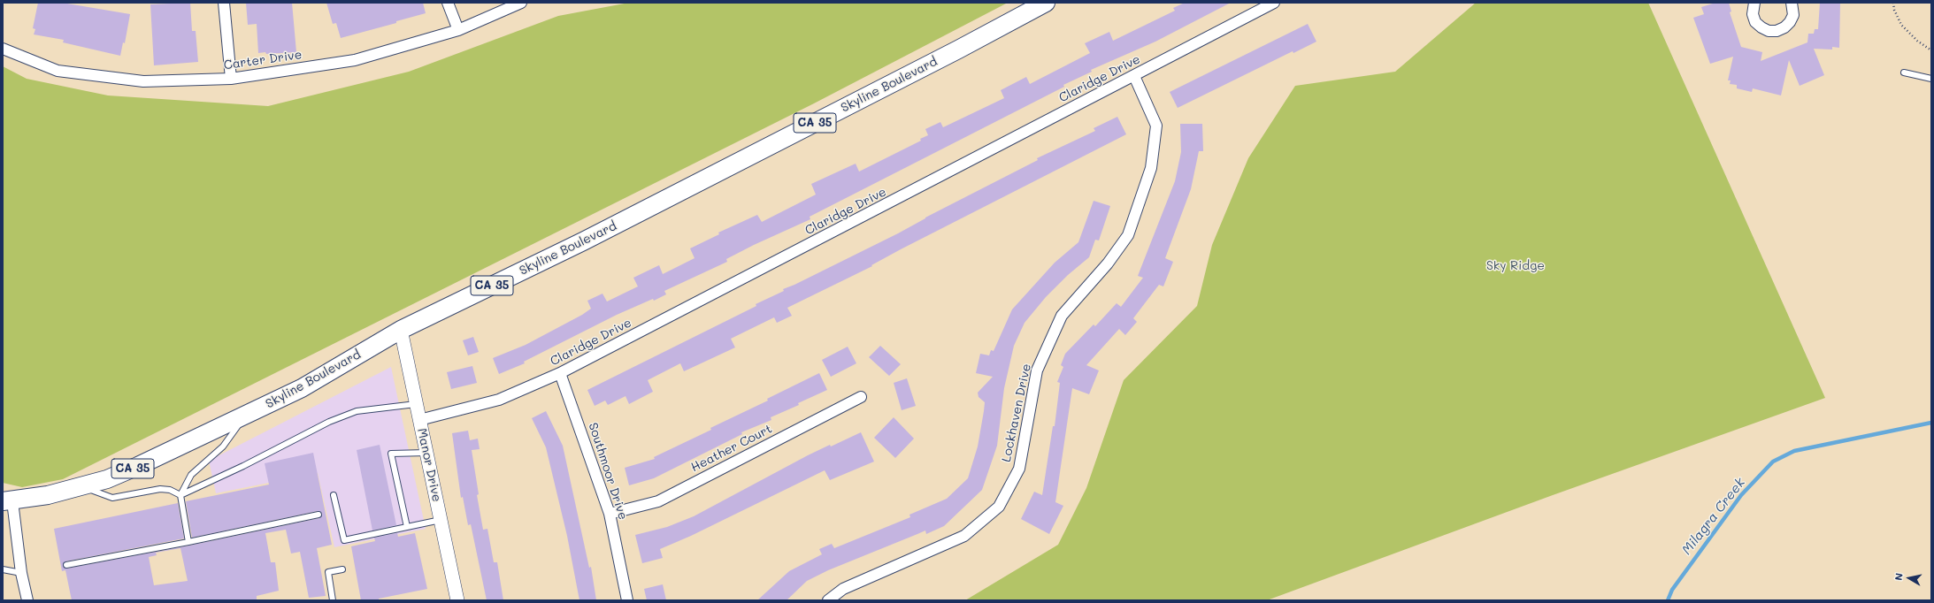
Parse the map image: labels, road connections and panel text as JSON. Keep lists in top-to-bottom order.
{
  "streets": {
    "main road": ["Skyline Boulevard", "CA 35"],
    "street": [
      "Carter Drive",
      "Claridge Drive",
      "Lockhaven Drive",
      "Heather Court",
      "Manor Drive",
      "Southmoor Drive"
    ]
  },
  "crossings": [
    ["Claridge Drive", "Lockhaven Drive"],
    ["Claridge Drive", "Manor Drive"],
    ["Claridge Drive", "Southmoor Drive"],
    ["Skyline Boulevard", "Manor Drive"],
    ["Heather Court", "Southmoor Drive"]
  ],
  "water": ["Milagra Creek"],
  "parks": ["Sky Ridge"],
  "north": "left"
}
